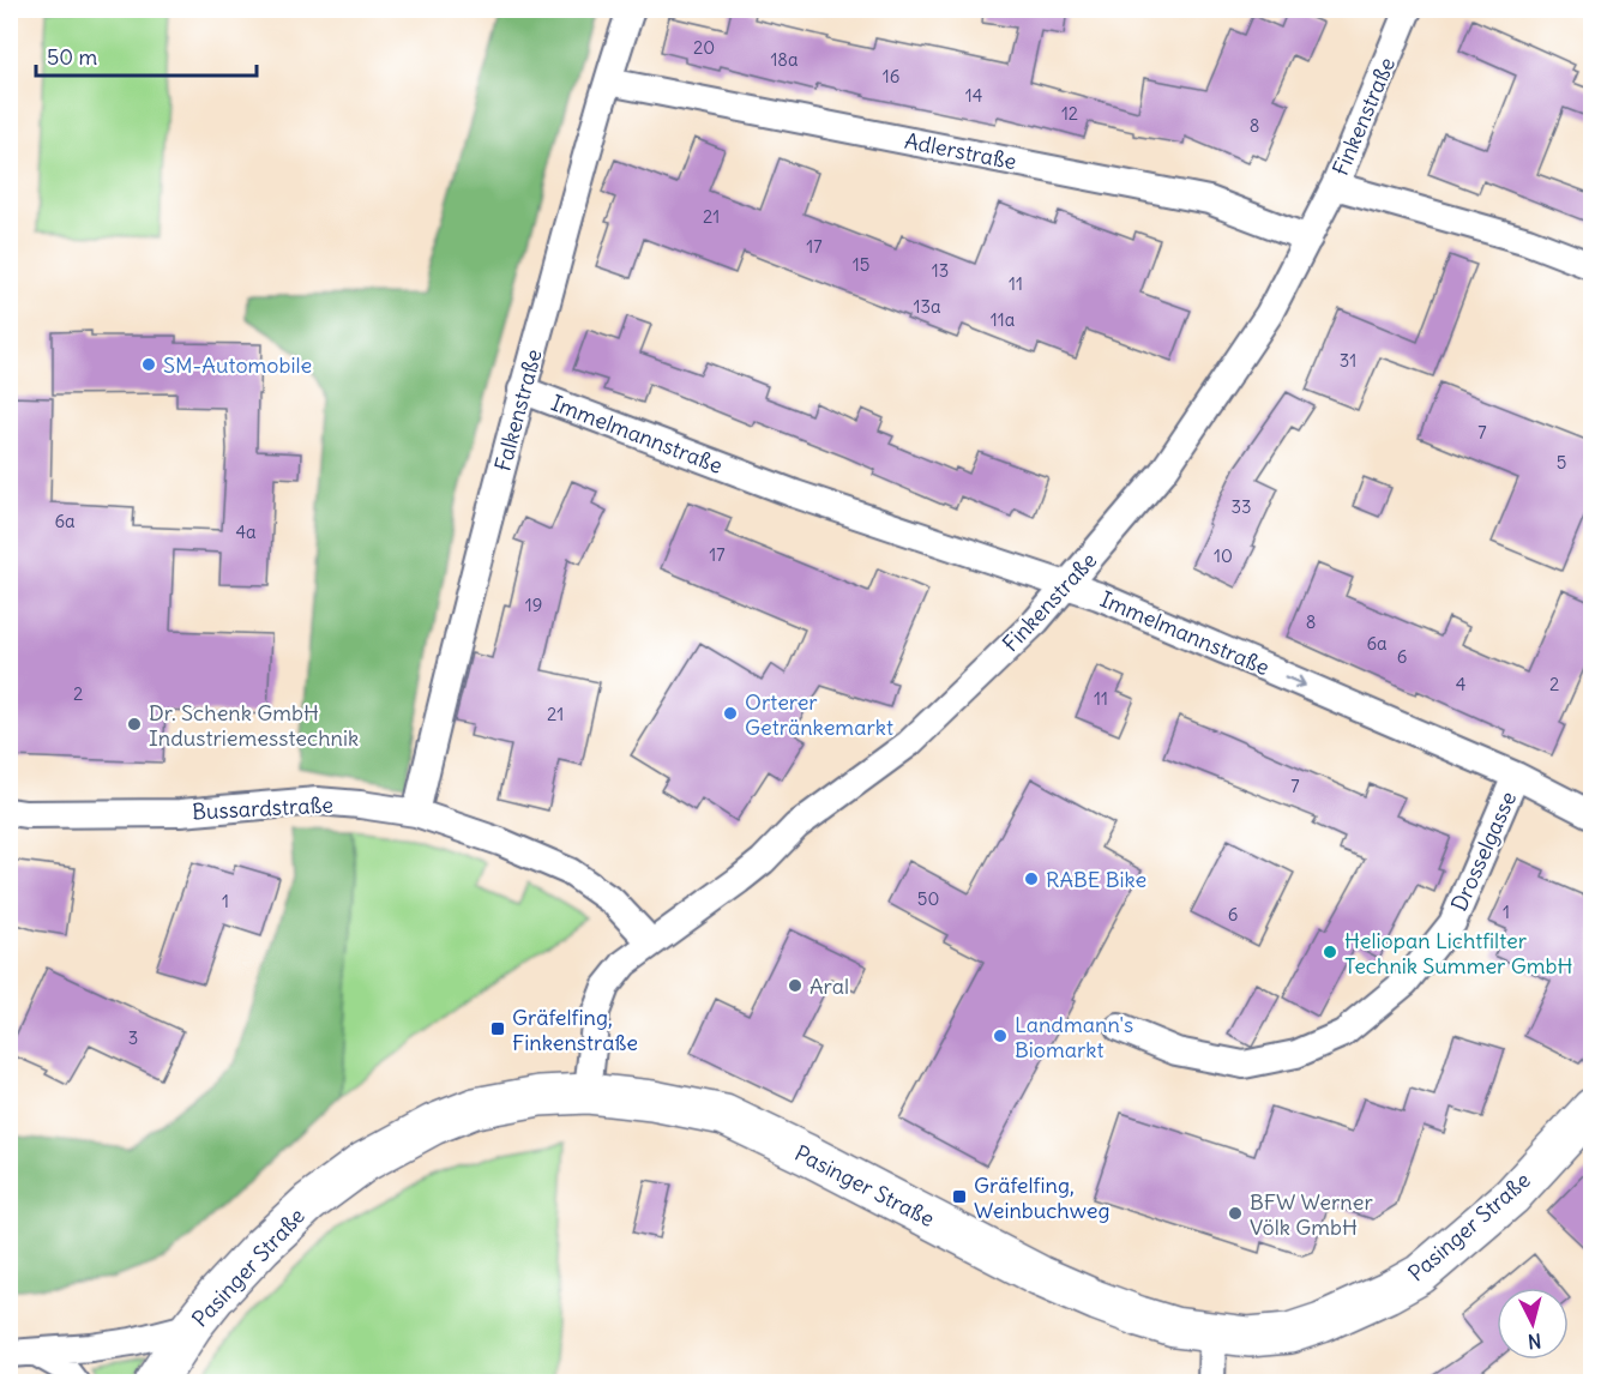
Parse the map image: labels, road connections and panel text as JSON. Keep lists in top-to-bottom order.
{
  "streets": {
    "main road": ["Pasinger Straße"],
    "street": [
      "Finkenstraße",
      "Adlerstraße",
      "Falkenstraße",
      "Immelmannstraße",
      "Bussardstraße",
      "Drosselgasse"
    ]
  },
  "crossings": [
    ["Finkenstraße", "Adlerstraße"],
    ["Finkenstraße", "Immelmannstraße"],
    ["Finkenstraße", "Bussardstraße"],
    ["Finkenstraße", "Pasinger Straße"],
    ["Adlerstraße", "Falkenstraße"],
    ["Falkenstraße", "Immelmannstraße"],
    ["Falkenstraße", "Bussardstraße"],
    ["Immelmannstraße", "Drosselgasse"]
  ],
  "one_way": ["Immelmannstraße"],
  "places": {
    "other": [
      "SM-Automobile",
      "Orterer Getränkemarkt",
      "Dr. Schenk GmbH Industriemesstechnik",
      "RABE Bike",
      "Heliopan Lichtfilter Technik Summer GmbH",
      "Aral",
      "Landmann's Biomarkt",
      "BFW Werner Völk GmbH"
    ],
    "transit": ["Gräfelfing, Finkenstraße", "Gräfelfing, Weinbuchweg"]
  },
  "house_numbers": [
    "20",
    "18a",
    "16",
    "14",
    "12",
    "8",
    "21",
    "17",
    "15",
    "13",
    "11",
    "13a",
    "11a",
    "31",
    "7",
    "5",
    "33",
    "6a",
    "4a",
    "17",
    "10",
    "19",
    "8",
    "6a",
    "6",
    "4",
    "2",
    "2",
    "11",
    "21",
    "7",
    "50",
    "1",
    "1",
    "6",
    "3"
  ],
  "scale_bar": "50 m",
  "north": "bottom"
}
